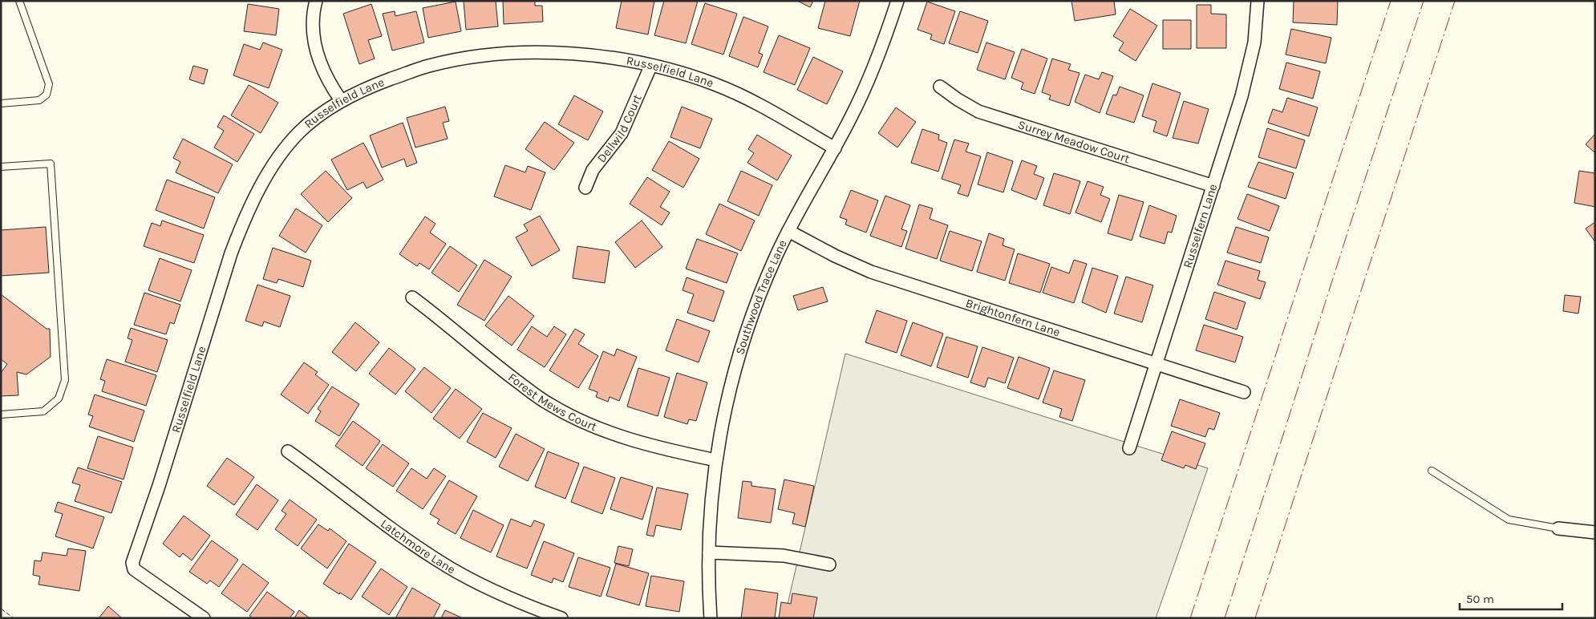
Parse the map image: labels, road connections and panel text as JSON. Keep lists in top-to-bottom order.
{
  "streets": {
    "street": [
      "Russelfield Lane",
      "Dellwild Court",
      "Surrey Meadow Court",
      "Russelfern Lane",
      "Southwood Trace Lane",
      "Brightonfern Lane",
      "Forest Mews Court",
      "Latchmore Lane"
    ]
  },
  "crossings": [
    ["Russelfield Lane", "Dellwild Court"],
    ["Russelfield Lane", "Southwood Trace Lane"],
    ["Surrey Meadow Court", "Russelfern Lane"],
    ["Russelfern Lane", "Brightonfern Lane"],
    ["Southwood Trace Lane", "Brightonfern Lane"],
    ["Southwood Trace Lane", "Forest Mews Court"]
  ],
  "scale_bar": "50 m"
}
